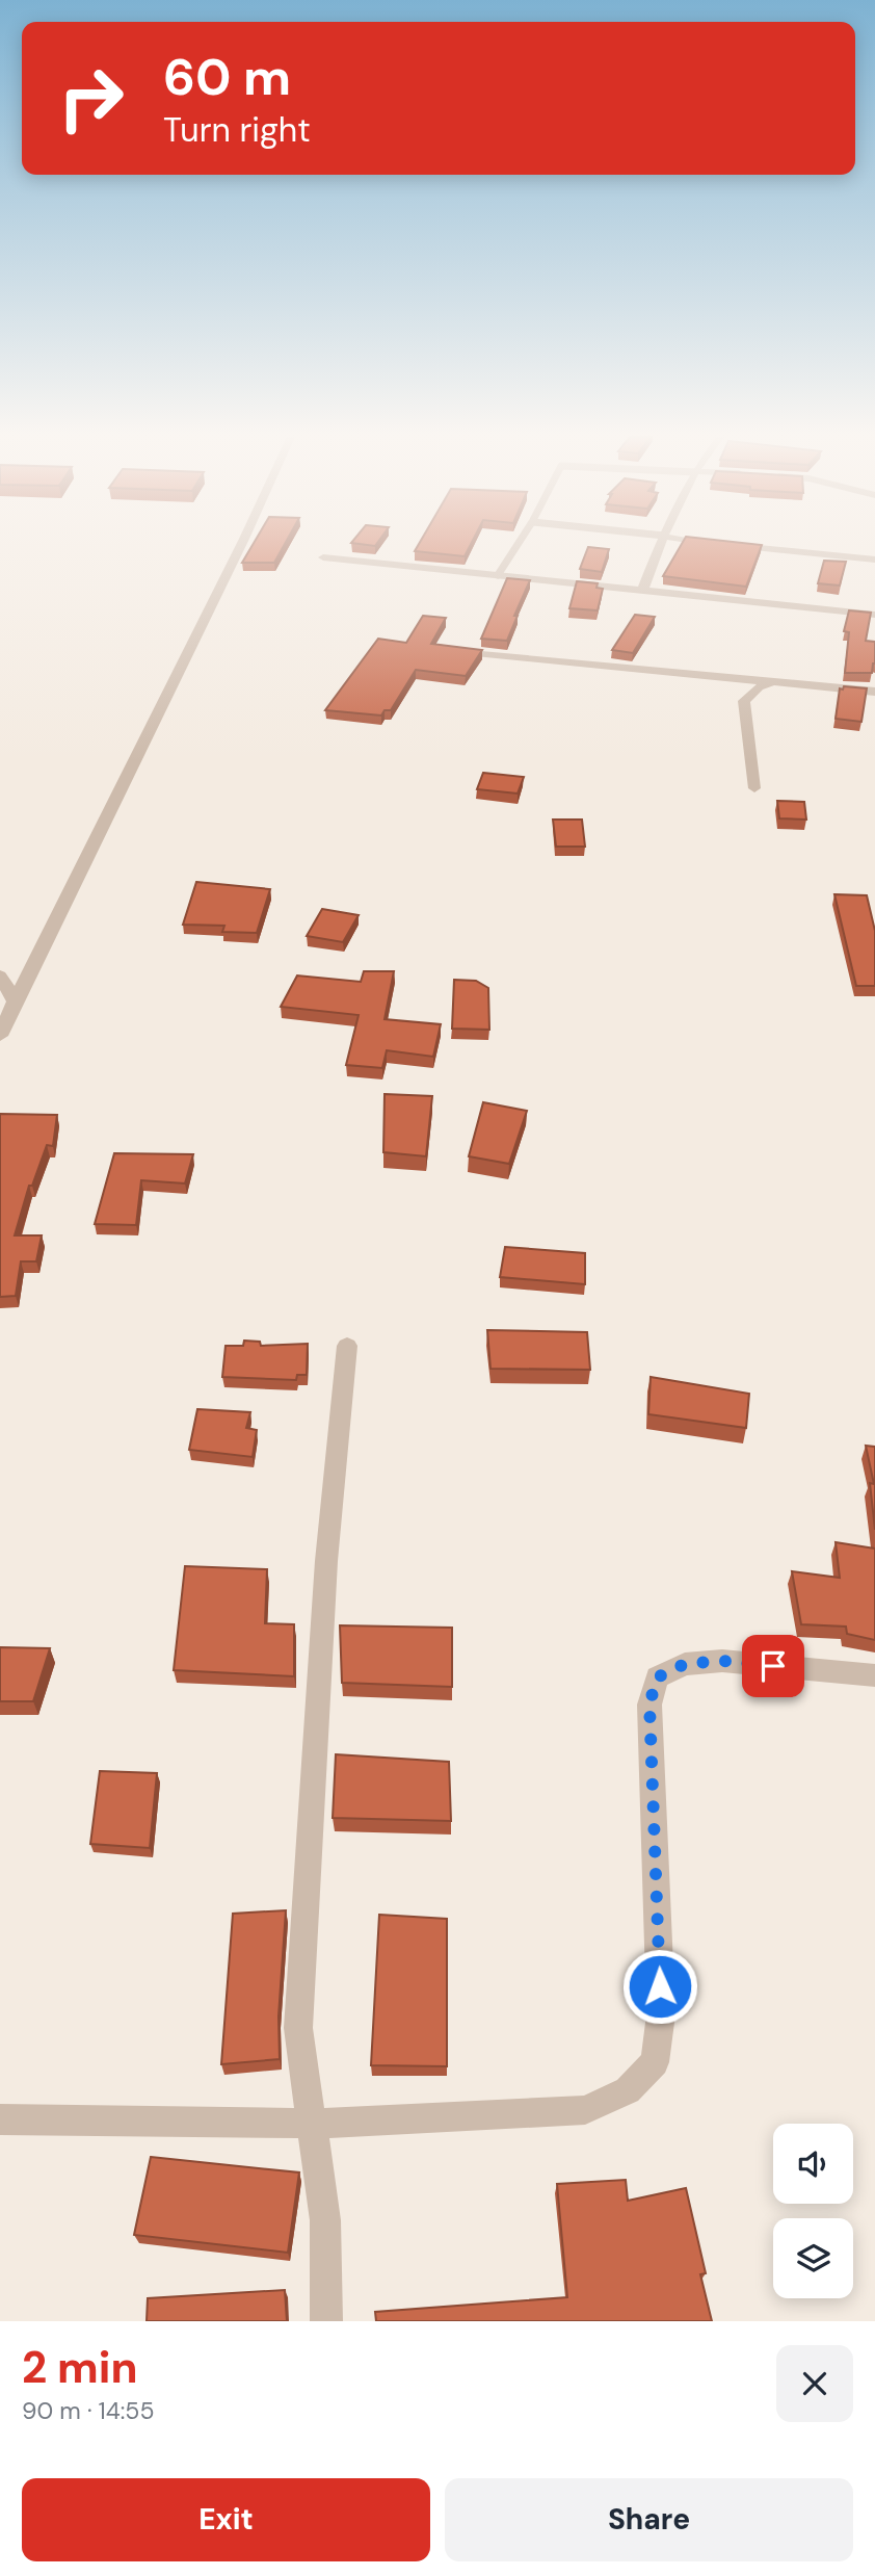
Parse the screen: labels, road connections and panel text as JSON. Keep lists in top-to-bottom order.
{
  "page": {
    "turn": ["60 m", "Turn right"],
    "heading": ["2 min", "90 m · 14:55"],
    "buttons": ["Exit", "Share"]
  }
}
